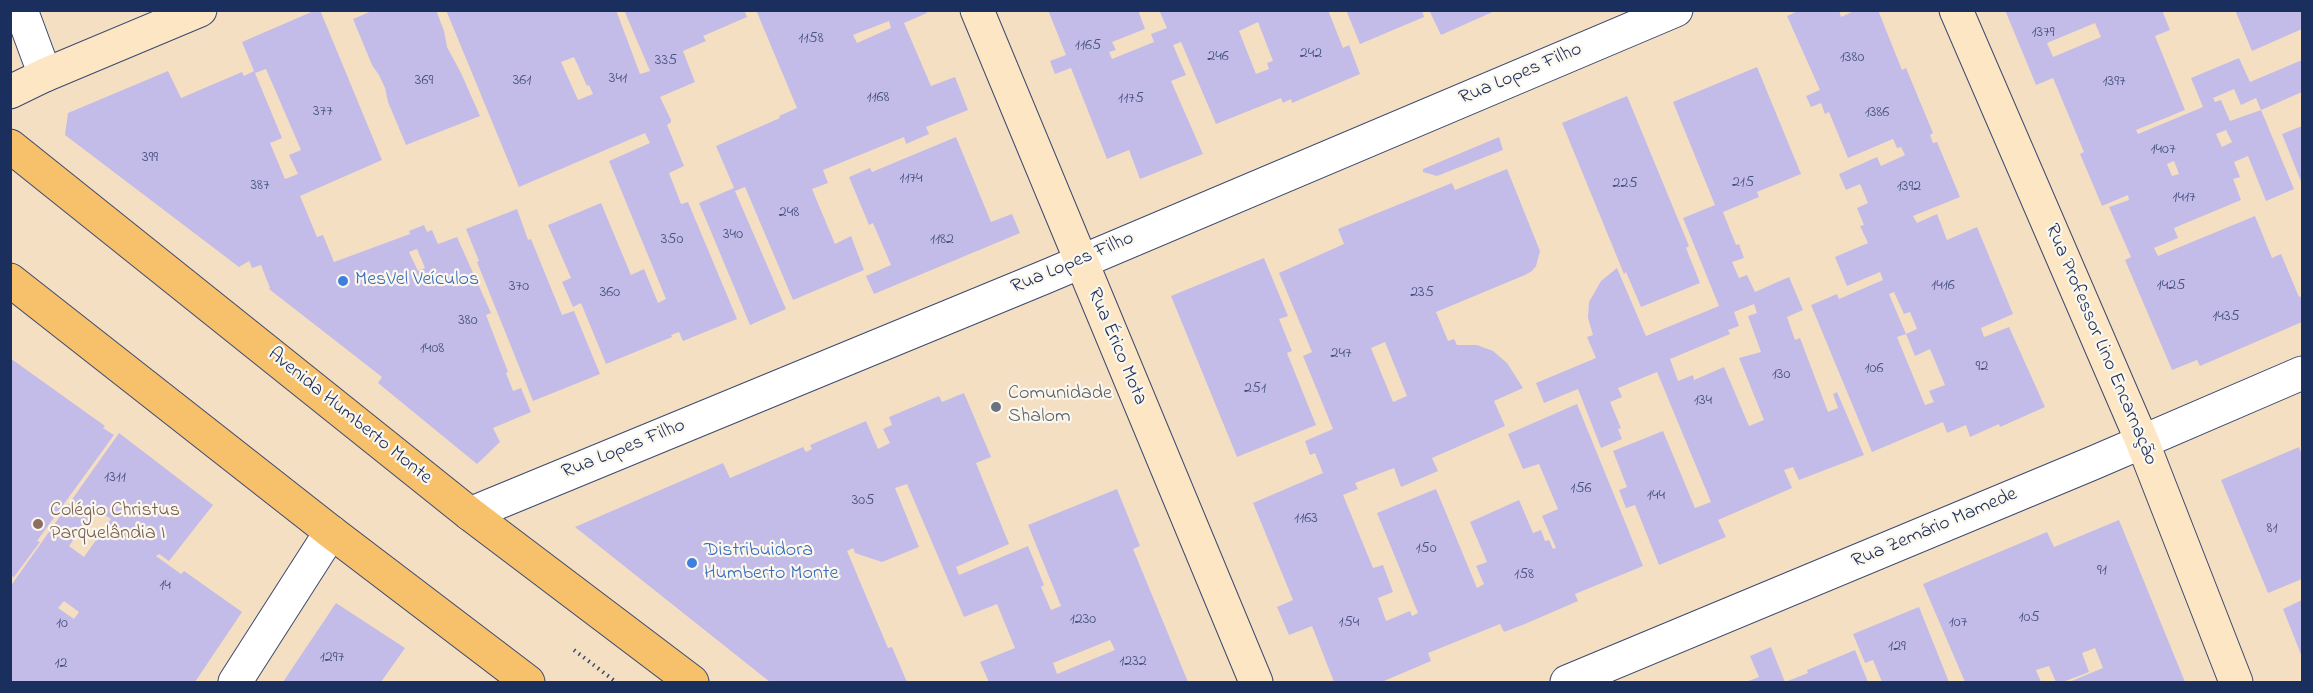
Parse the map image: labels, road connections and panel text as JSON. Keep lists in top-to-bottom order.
{
  "streets": {
    "main road": ["Avenida Humberto Monte"],
    "street": [
      "Rua Lopes Filho",
      "Rua Professor Lino Encarnação",
      "Rua Érico Mota",
      "Rua Zemário Mamede"
    ]
  },
  "crossings": [
    ["Rua Lopes Filho", "Rua Érico Mota"],
    ["Rua Lopes Filho", "Avenida Humberto Monte"],
    ["Rua Professor Lino Encarnação", "Rua Zemário Mamede"]
  ],
  "places": [
    "MesVel Veículos",
    "Comunidade Shalom",
    "Colégio Christus Parquelândia I",
    "Distribuidora Humberto Monte"
  ],
  "house_numbers": [
    "1379",
    "1158",
    "1165",
    "242",
    "246",
    "1380",
    "335",
    "341",
    "369",
    "361",
    "1397",
    "1168",
    "1175",
    "377",
    "1386",
    "1407",
    "399",
    "1174",
    "215",
    "225",
    "387",
    "1392",
    "1417",
    "248",
    "340",
    "350",
    "1182",
    "1416",
    "1425",
    "370",
    "360",
    "235",
    "1435",
    "380",
    "1408",
    "247",
    "92",
    "106",
    "130",
    "251",
    "134",
    "1311",
    "156",
    "144",
    "305",
    "1163",
    "81",
    "150",
    "91",
    "158",
    "14",
    "105",
    "1230",
    "154",
    "107",
    "10",
    "129",
    "1297",
    "1232",
    "12"
  ]
}
